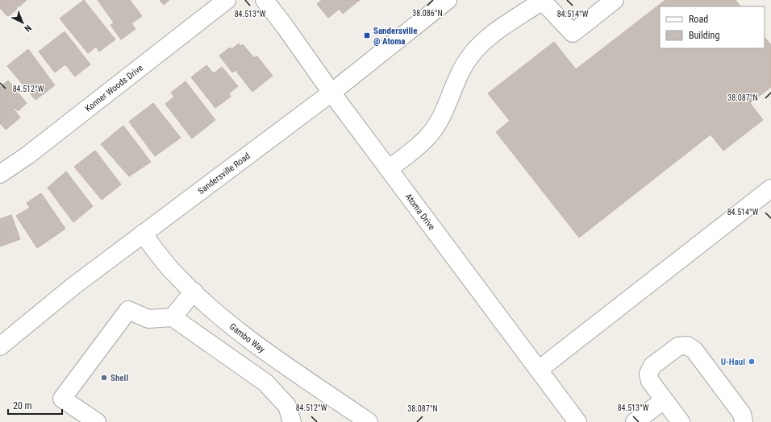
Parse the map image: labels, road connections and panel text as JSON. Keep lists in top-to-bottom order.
{
  "streets": {
    "street": [
      "Konner Woods Drive",
      "Sandersville Road",
      "Atoma Drive",
      "Gambo Way"
    ]
  },
  "crossings": [
    ["Sandersville Road", "Atoma Drive"],
    ["Sandersville Road", "Gambo Way"]
  ],
  "places": {
    "transit": ["Sandersville @ Atoma"],
    "other": ["U-Haul", "Shell"]
  },
  "legend": ["Road", "Building"],
  "scale_bar": "20 m",
  "north": "bottom right",
  "coordinates": [
    "38.086°N",
    "84.513°W",
    "84.514°W",
    "84.512°W",
    "38.087°N"
  ]
}
